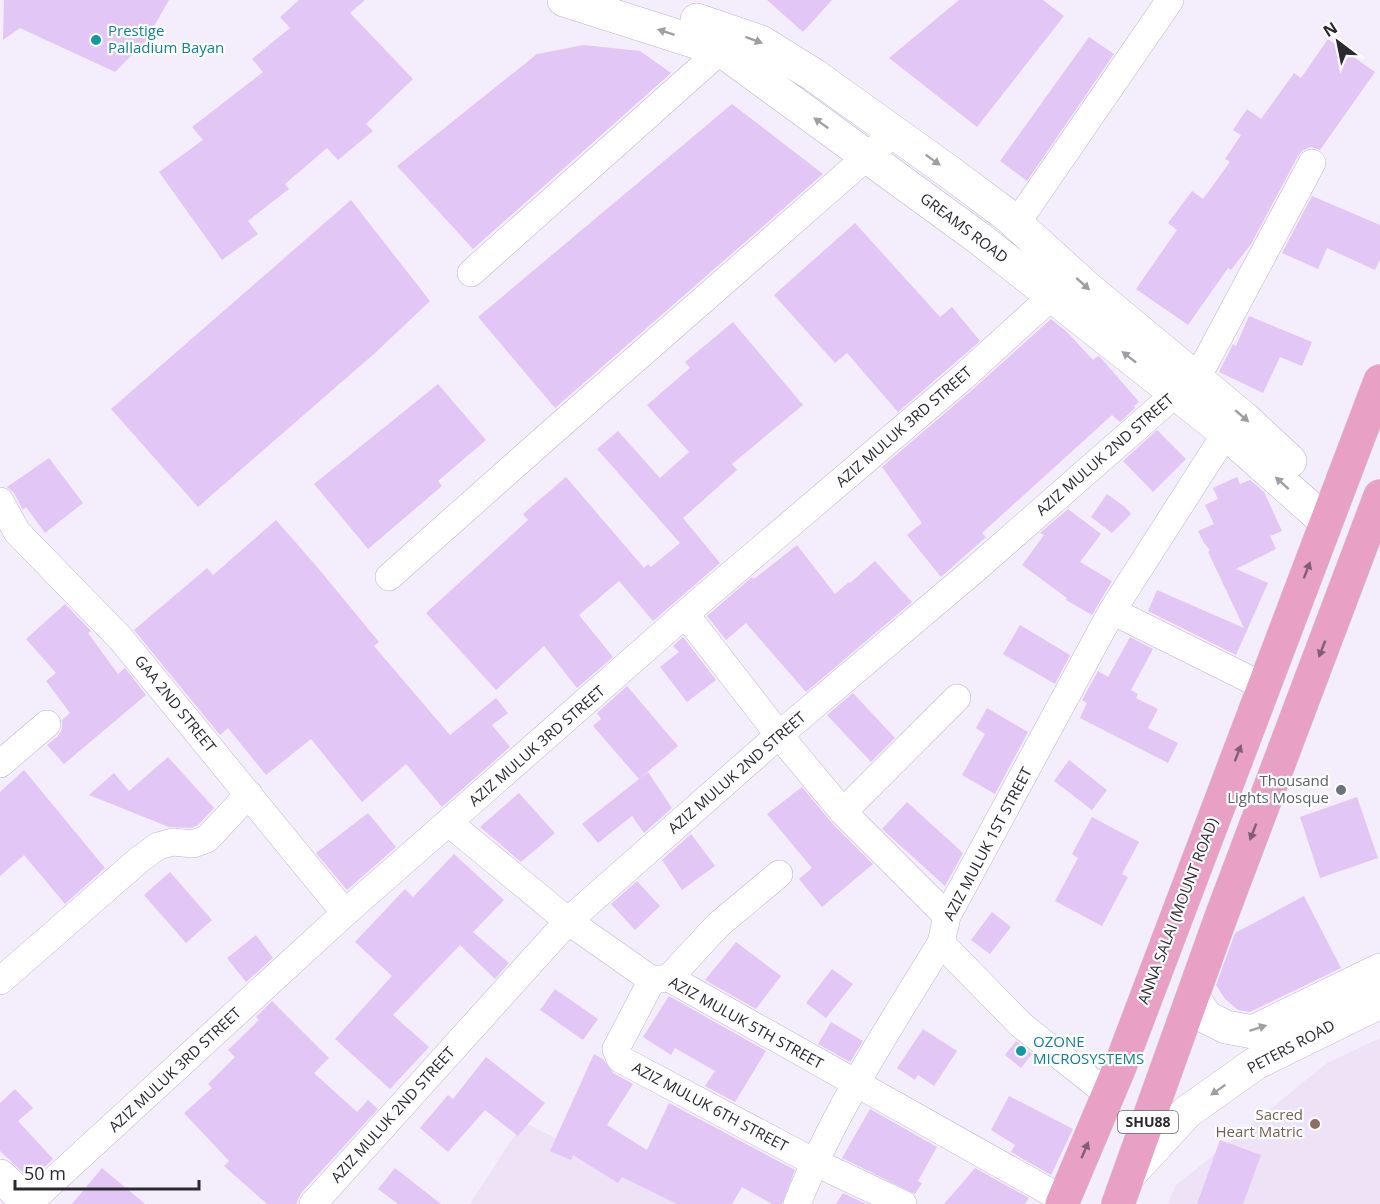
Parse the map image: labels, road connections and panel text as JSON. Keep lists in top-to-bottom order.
{
  "streets": {
    "main road": ["ANNA SALAI (MOUNT ROAD)", "SHU88"],
    "street": [
      "GREAMS ROAD",
      "AZIZ MULUK 3RD STREET",
      "AZIZ MULUK 2ND STREET",
      "GAA 2ND STREET",
      "AZIZ MULUK 1ST STREET",
      "AZIZ MULUK 5TH STREET",
      "PETERS ROAD",
      "AZIZ MULUK 6TH STREET"
    ]
  },
  "crossings": [
    ["GREAMS ROAD", "AZIZ MULUK 3RD STREET"],
    ["GREAMS ROAD", "AZIZ MULUK 2ND STREET"],
    ["GREAMS ROAD", "AZIZ MULUK 1ST STREET"],
    ["GREAMS ROAD", "ANNA SALAI (MOUNT ROAD)"],
    ["AZIZ MULUK 3RD STREET", "GAA 2ND STREET"],
    ["AZIZ MULUK 3RD STREET", "AZIZ MULUK 5TH STREET"],
    ["AZIZ MULUK 2ND STREET", "AZIZ MULUK 5TH STREET"],
    ["AZIZ MULUK 1ST STREET", "AZIZ MULUK 5TH STREET"],
    ["AZIZ MULUK 1ST STREET", "AZIZ MULUK 6TH STREET"],
    ["ANNA SALAI (MOUNT ROAD)", "AZIZ MULUK 5TH STREET"],
    ["AZIZ MULUK 5TH STREET", "AZIZ MULUK 6TH STREET"],
    ["PETERS ROAD", "SHU88"]
  ],
  "places": [
    "Prestige Palladium Bayan",
    "Thousand Lights Mosque",
    "OZONE MICROSYSTEMS",
    "Sacred Heart Matric"
  ],
  "scale_bar": "50 m",
  "north": "top left"
}
